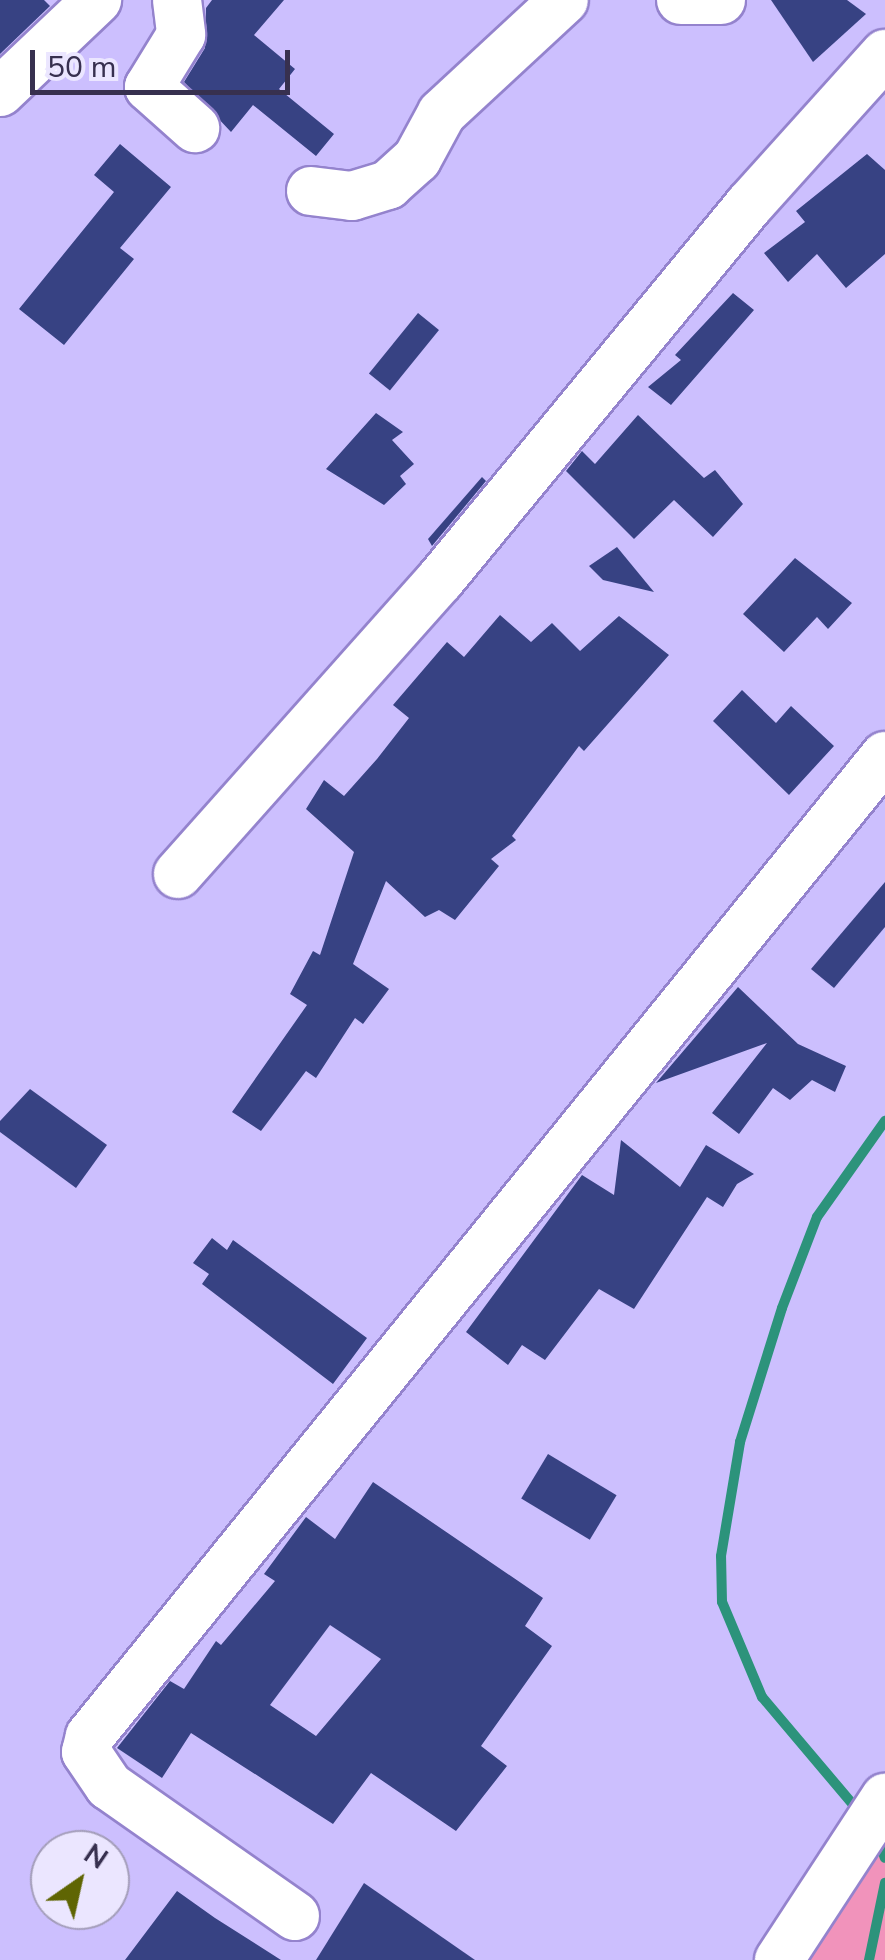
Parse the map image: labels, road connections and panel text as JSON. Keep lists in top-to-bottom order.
{
  "scale_bar": "50 m",
  "north": "top right"
}
